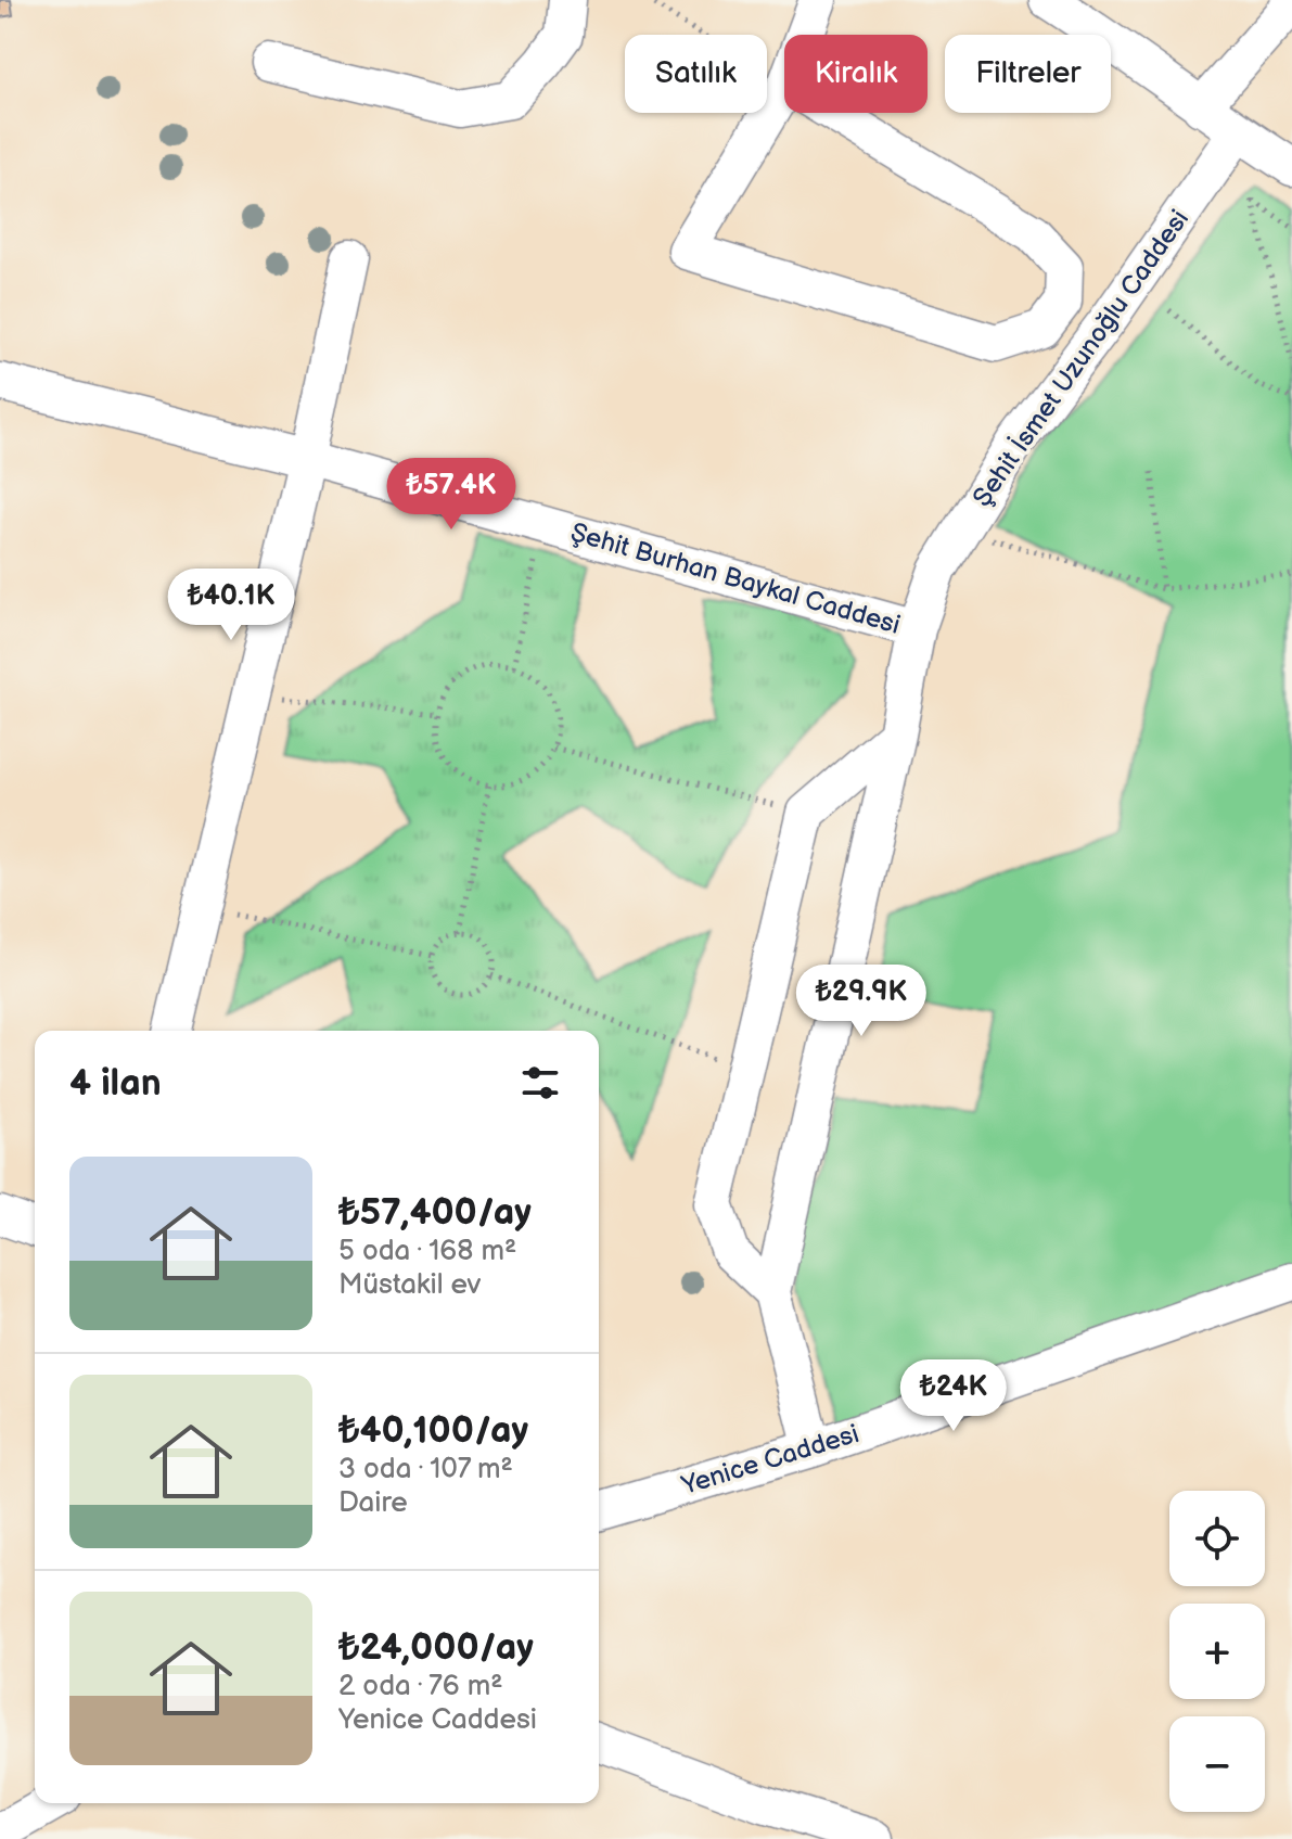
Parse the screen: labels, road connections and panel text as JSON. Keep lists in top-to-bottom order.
{
  "streets": {
    "street": ["Şehit İsmet Uzunoğlu Caddesi", "Şehit Burhan Baykal Caddesi", "Yenice Caddesi"]
  },
  "crossings": [
    ["Şehit İsmet Uzunoğlu Caddesi", "Şehit Burhan Baykal Caddesi"],
    ["Şehit İsmet Uzunoğlu Caddesi", "Yenice Caddesi"]
  ],
  "page": {
    "chip": ["Satılık", "Kiralık", "Filtreler"],
    "price": [
      "₺57.4K",
      "₺40.1K",
      "₺29.9K",
      "₺24K"
    ],
    "heading": "4 ilan",
    "list": [
      {
        "name": "₺57,400/ay",
        "note": "5 oda · 168 m² · Müstakil ev"
      },
      {
        "name": "₺40,100/ay",
        "note": "3 oda · 107 m² · Daire"
      },
      {
        "name": "₺24,000/ay",
        "note": "2 oda · 76 m² · Yenice Caddesi"
      }
    ],
    "map_buttons": ["+", "−"]
  }
}
